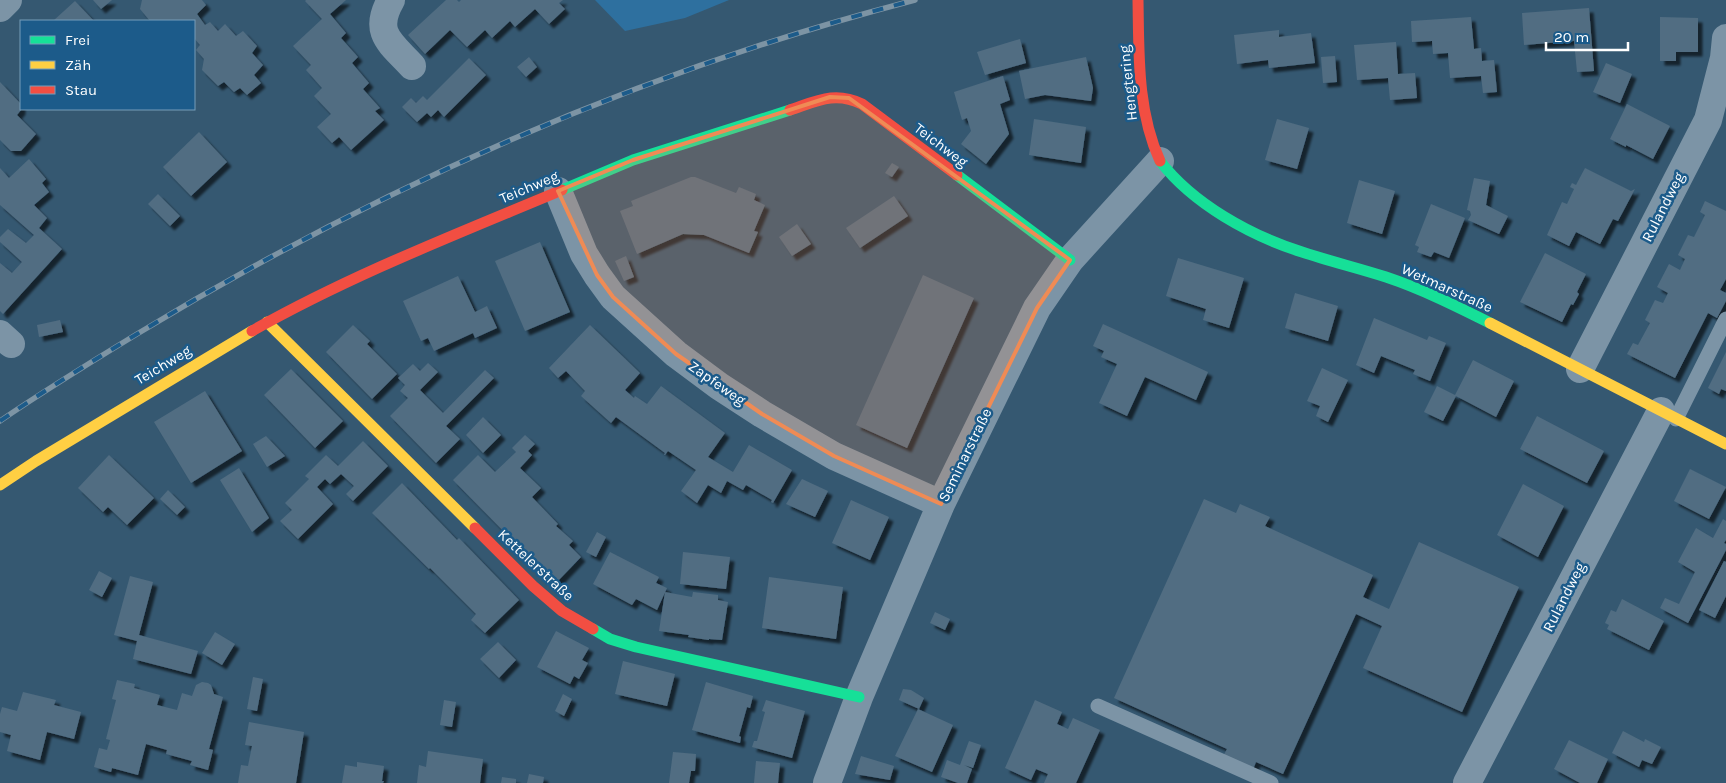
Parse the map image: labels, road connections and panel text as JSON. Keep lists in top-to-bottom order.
{
  "streets": {
    "street": [
      "Hengtering",
      "Teichweg",
      "Rulandweg",
      "Wetmarstraße",
      "Zapfeweg",
      "Seminarstraße",
      "Kettelerstraße"
    ]
  },
  "crossings": [
    ["Hengtering", "Wetmarstraße"],
    ["Hengtering", "Seminarstraße"],
    ["Teichweg", "Zapfeweg"],
    ["Teichweg", "Seminarstraße"],
    ["Teichweg", "Kettelerstraße"],
    ["Rulandweg", "Wetmarstraße"],
    ["Wetmarstraße", "Seminarstraße"],
    ["Zapfeweg", "Seminarstraße"],
    ["Seminarstraße", "Kettelerstraße"]
  ],
  "legend": ["Frei", "Zäh", "Stau"],
  "scale_bar": "20 m"
}
